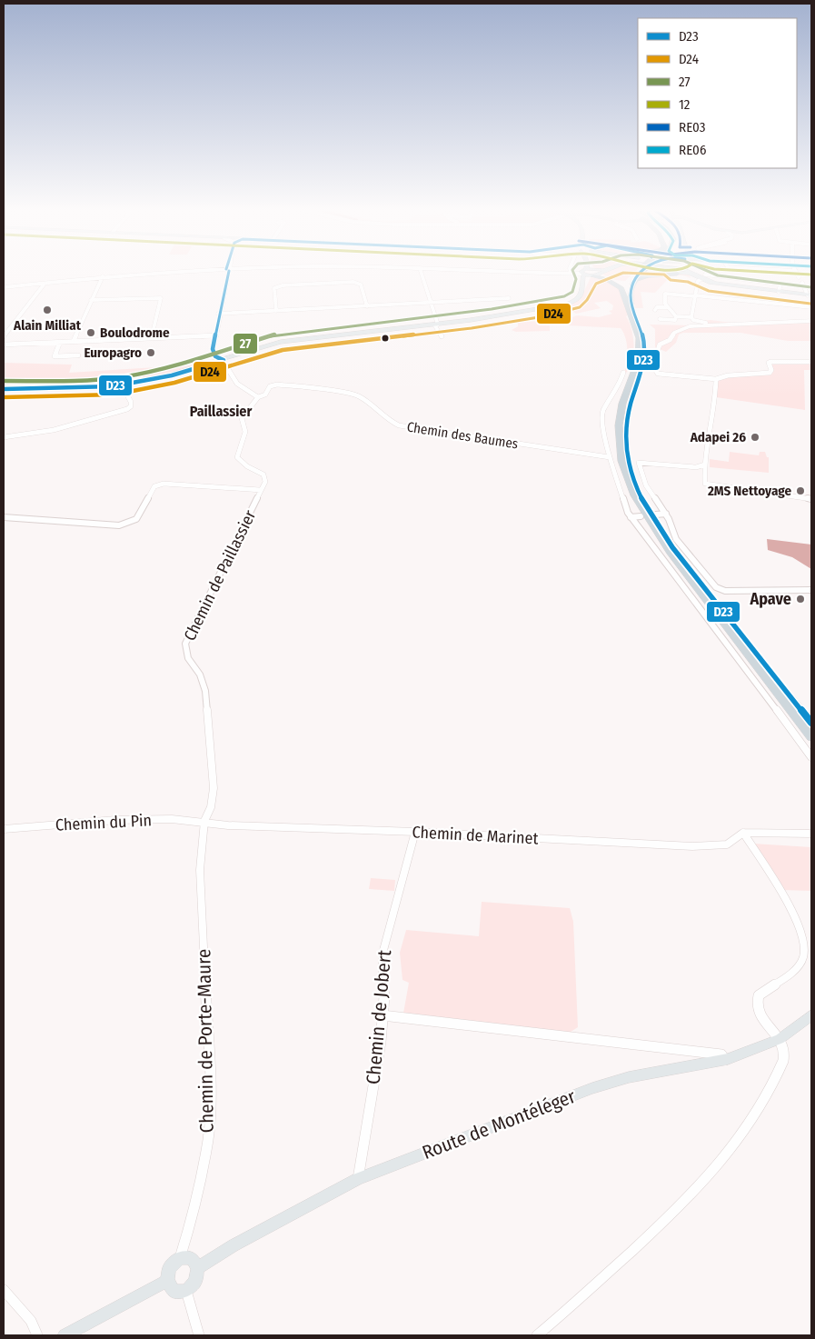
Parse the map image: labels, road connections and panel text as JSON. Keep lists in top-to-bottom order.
{
  "streets": {
    "main road": ["Route de Montéléger"],
    "street": [
      "Chemin des Baumes",
      "Chemin de Paillassier",
      "Chemin du Pin",
      "Chemin de Marinet",
      "Chemin de Jobert",
      "Chemin de Porte-Maure"
    ]
  },
  "crossings": [
    ["Chemin des Baumes", "Chemin de Paillassier"],
    ["Chemin de Paillassier", "Chemin du Pin"],
    ["Chemin de Paillassier", "Chemin de Marinet"],
    ["Chemin de Paillassier", "Chemin de Porte-Maure"],
    ["Chemin du Pin", "Chemin de Marinet"],
    ["Chemin du Pin", "Chemin de Porte-Maure"],
    ["Chemin de Marinet", "Chemin de Jobert"],
    ["Chemin de Marinet", "Chemin de Porte-Maure"],
    ["Chemin de Jobert", "Route de Montéléger"],
    ["Chemin de Porte-Maure", "Route de Montéléger"]
  ],
  "districts": ["Paillassier"],
  "places": [
    "Alain Milliat",
    "Boulodrome",
    "Europagro",
    "Adapei 26",
    "2MS Nettoyage",
    "Apave"
  ],
  "lines": [
    "transit line D23",
    "transit line 27",
    "transit line 12",
    "transit line D24"
  ],
  "legend": [
    "D23",
    "D24",
    "27",
    "12",
    "RE03",
    "RE06"
  ]
}
